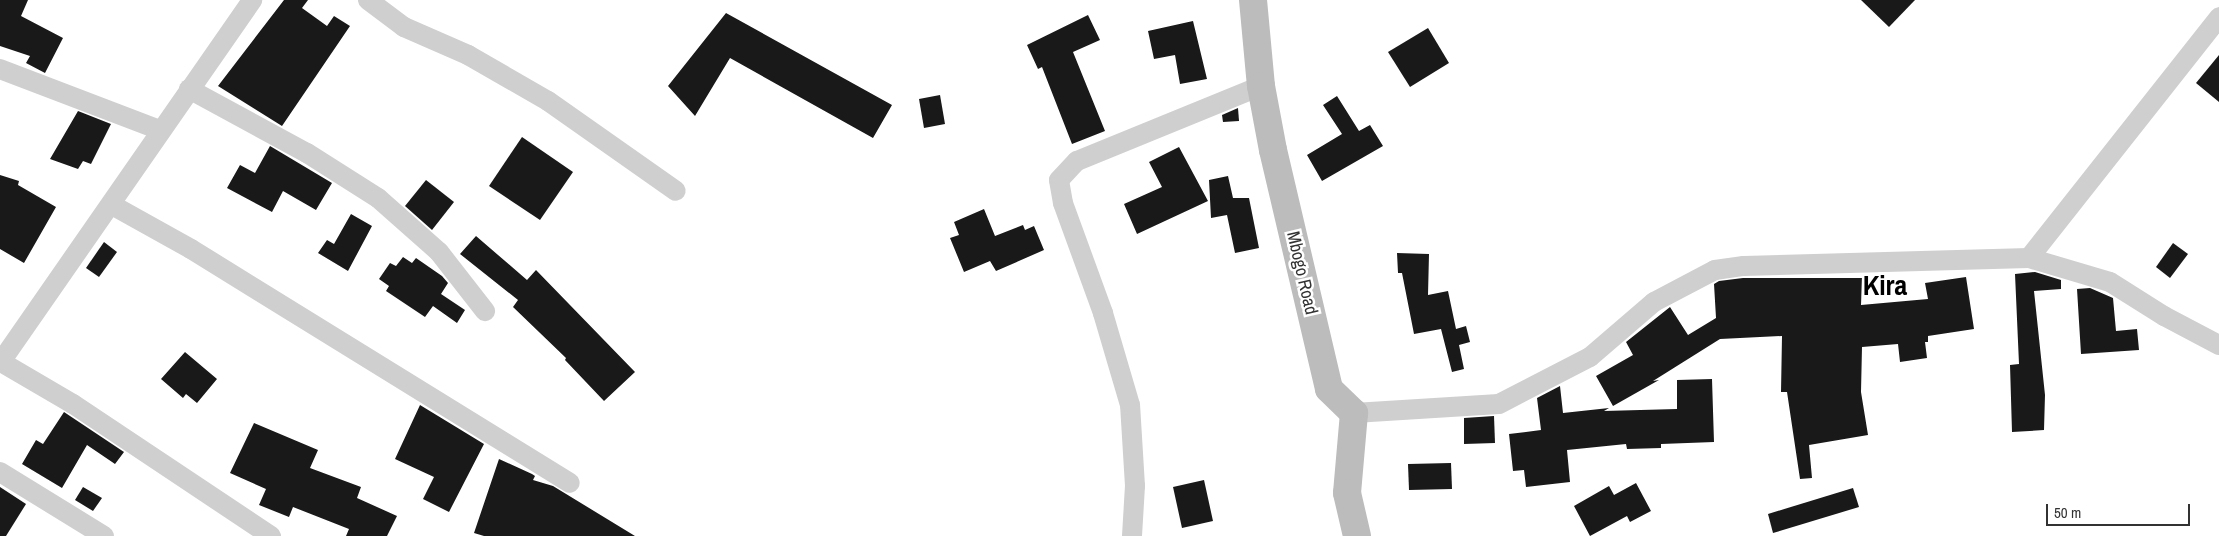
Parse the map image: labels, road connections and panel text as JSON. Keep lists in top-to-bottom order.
{
  "streets": {
    "main road": ["Mbogo Road"]
  },
  "districts": ["Kira"],
  "scale_bar": "50 m"
}
